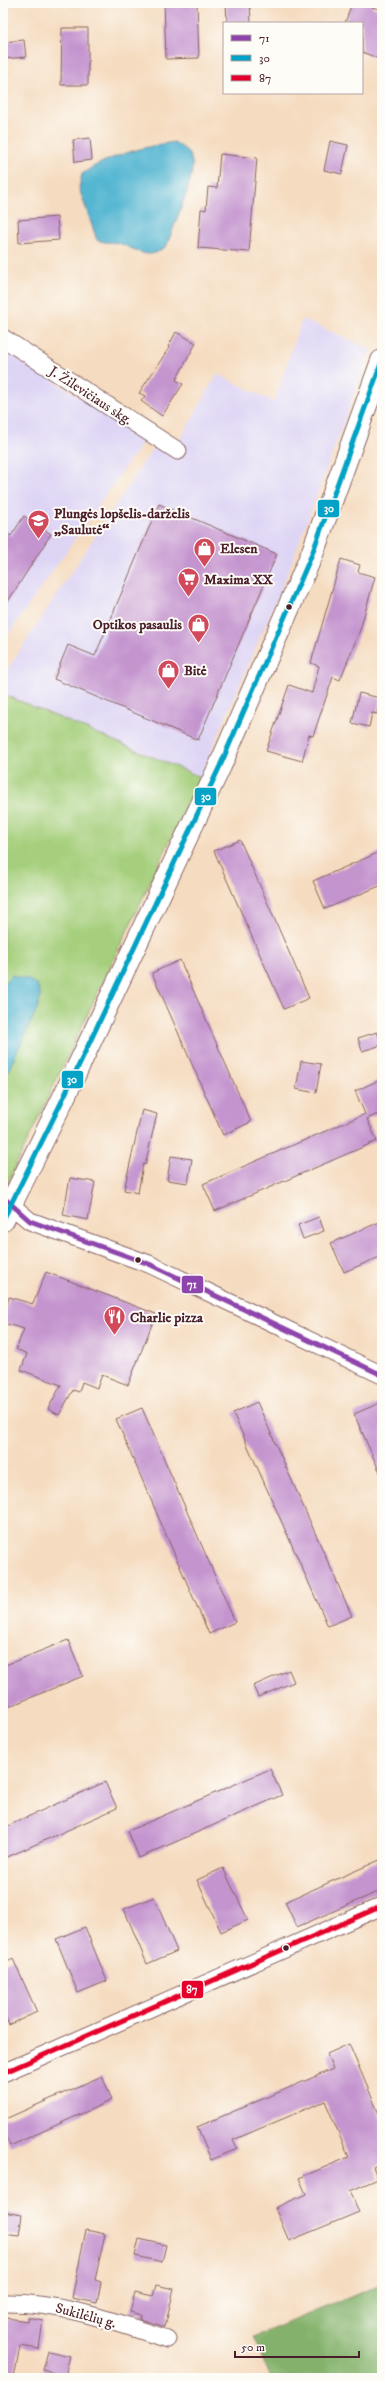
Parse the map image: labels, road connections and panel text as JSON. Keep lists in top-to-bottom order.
{
  "streets": {
    "street": ["J. Žilevičiaus skg.", "Sukilėlių g."]
  },
  "places": {
    "school or university": ["Plungės lopšelis-darželis „Saulutė“"],
    "shop": ["Elesen", "Optikos pasaulis", "Bitė"],
    "supermarket": ["Maxima XX"],
    "restaurant": ["Charlie pizza"]
  },
  "lines": ["transit line 30", "transit line 71", "transit line 87"],
  "legend": ["71", "30", "87"],
  "scale_bar": "50 m"
}
